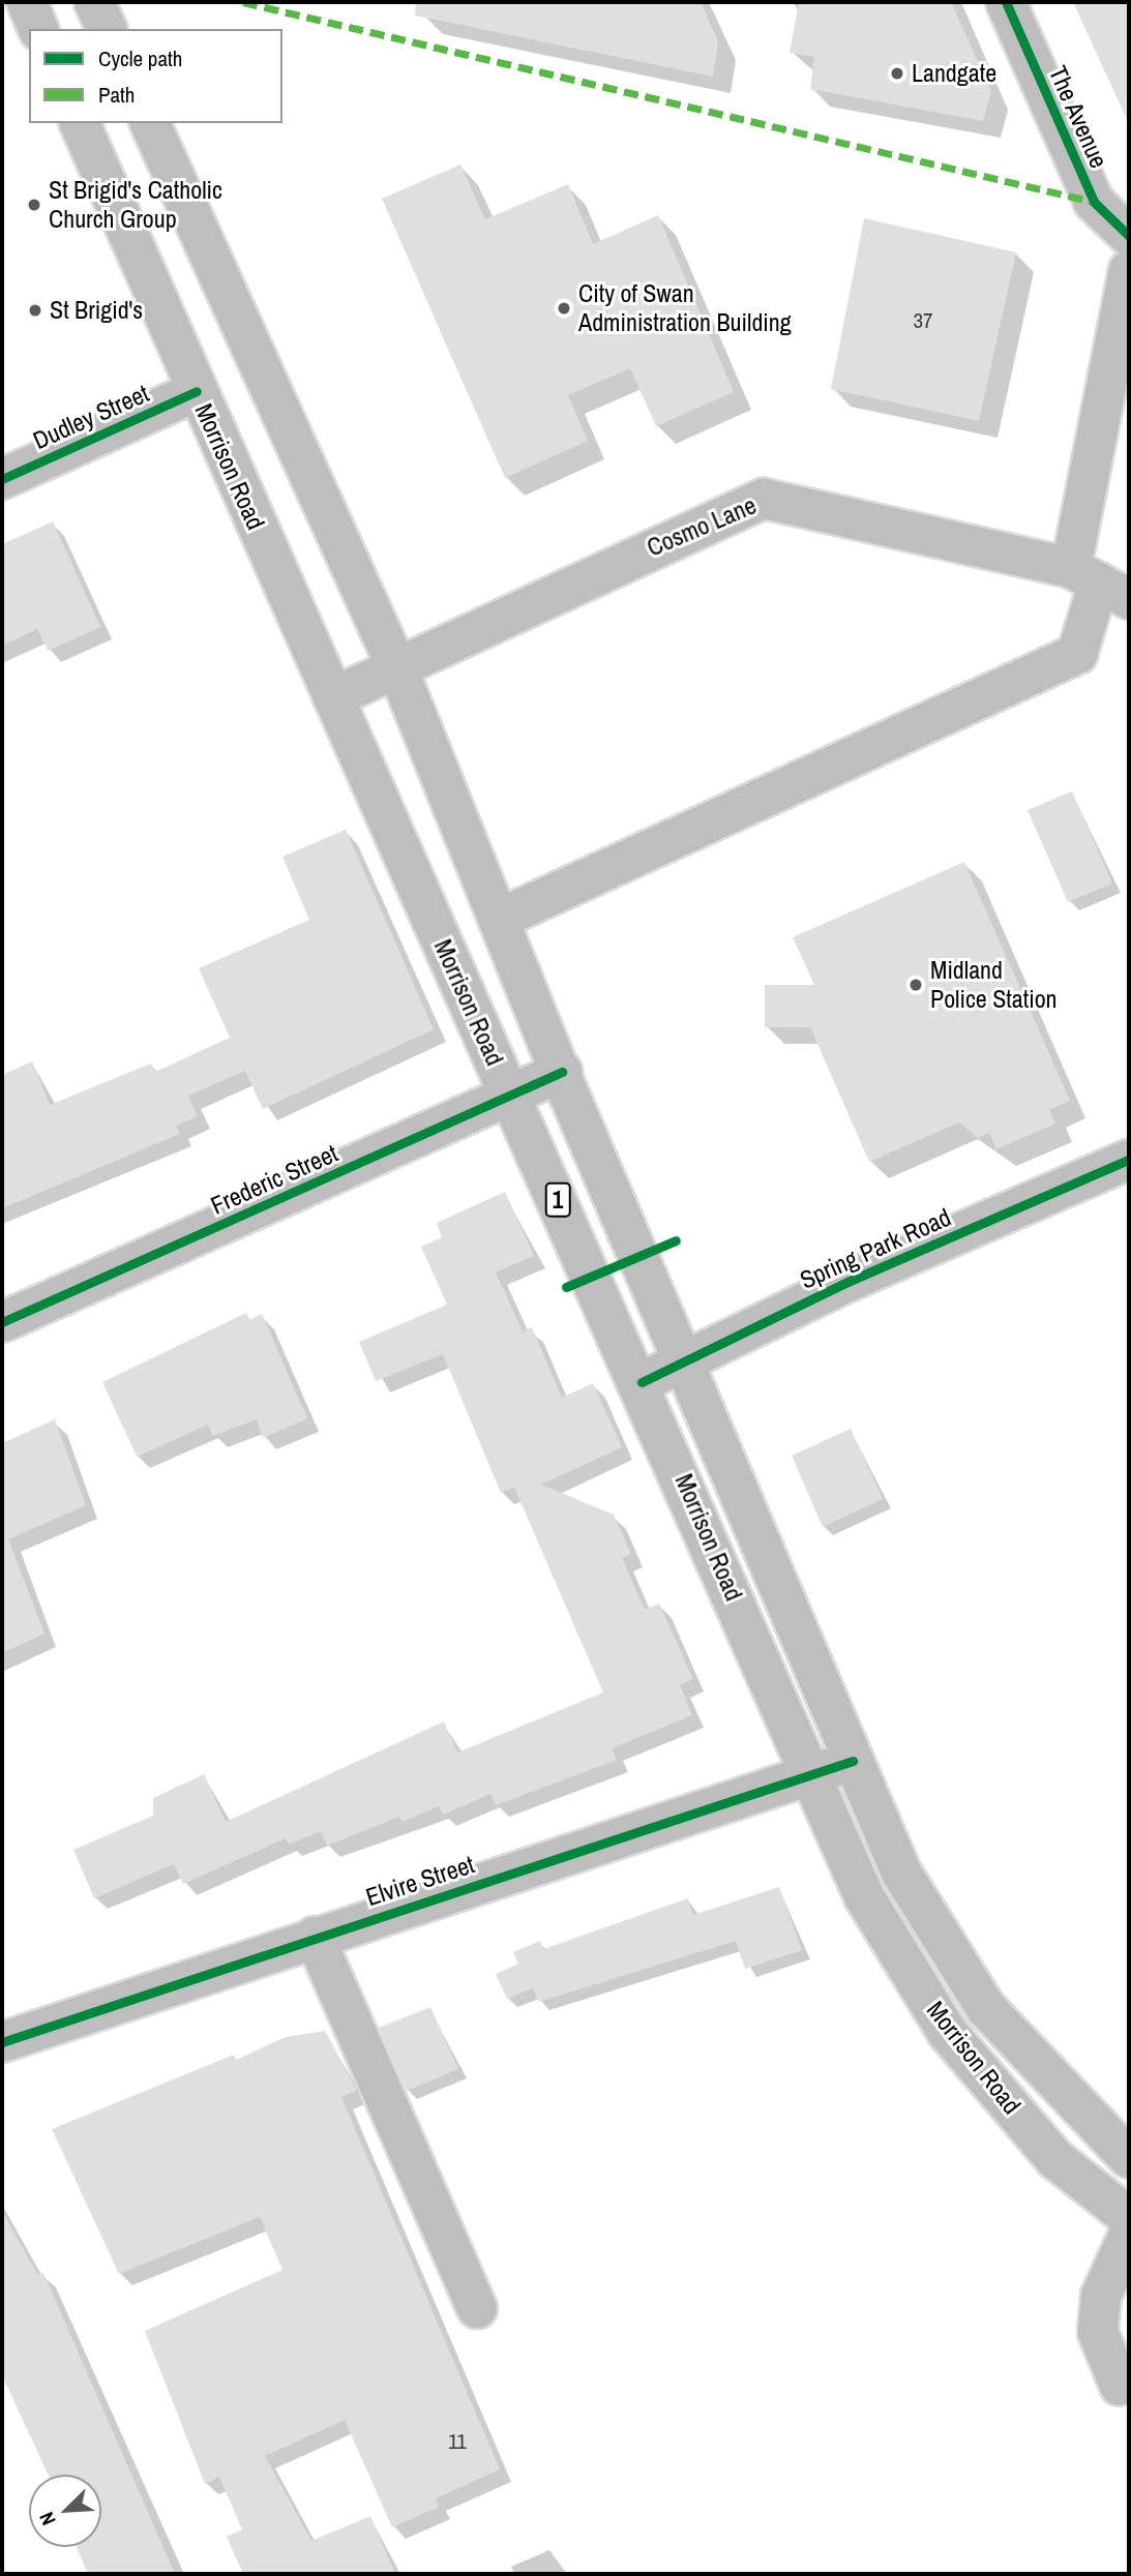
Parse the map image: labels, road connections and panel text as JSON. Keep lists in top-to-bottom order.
{
  "streets": {
    "main road": [
      "The Avenue",
      "Dudley Street",
      "Morrison Road",
      "Cosmo Lane",
      "Frederic Street",
      "1",
      "Spring Park Road",
      "Elvire Street"
    ]
  },
  "crossings": [
    ["Dudley Street", "Morrison Road"],
    ["Morrison Road", "Cosmo Lane"],
    ["Morrison Road", "Frederic Street"],
    ["Morrison Road", "Spring Park Road"],
    ["Morrison Road", "Elvire Street"]
  ],
  "places": [
    "Landgate",
    "St Brigid's Catholic Church Group",
    "City of Swan Administration Building",
    "St Brigid's",
    "Midland Police Station"
  ],
  "house_numbers": ["37", "11"],
  "legend": ["Cycle path", "Path"],
  "north": "bottom left"
}
